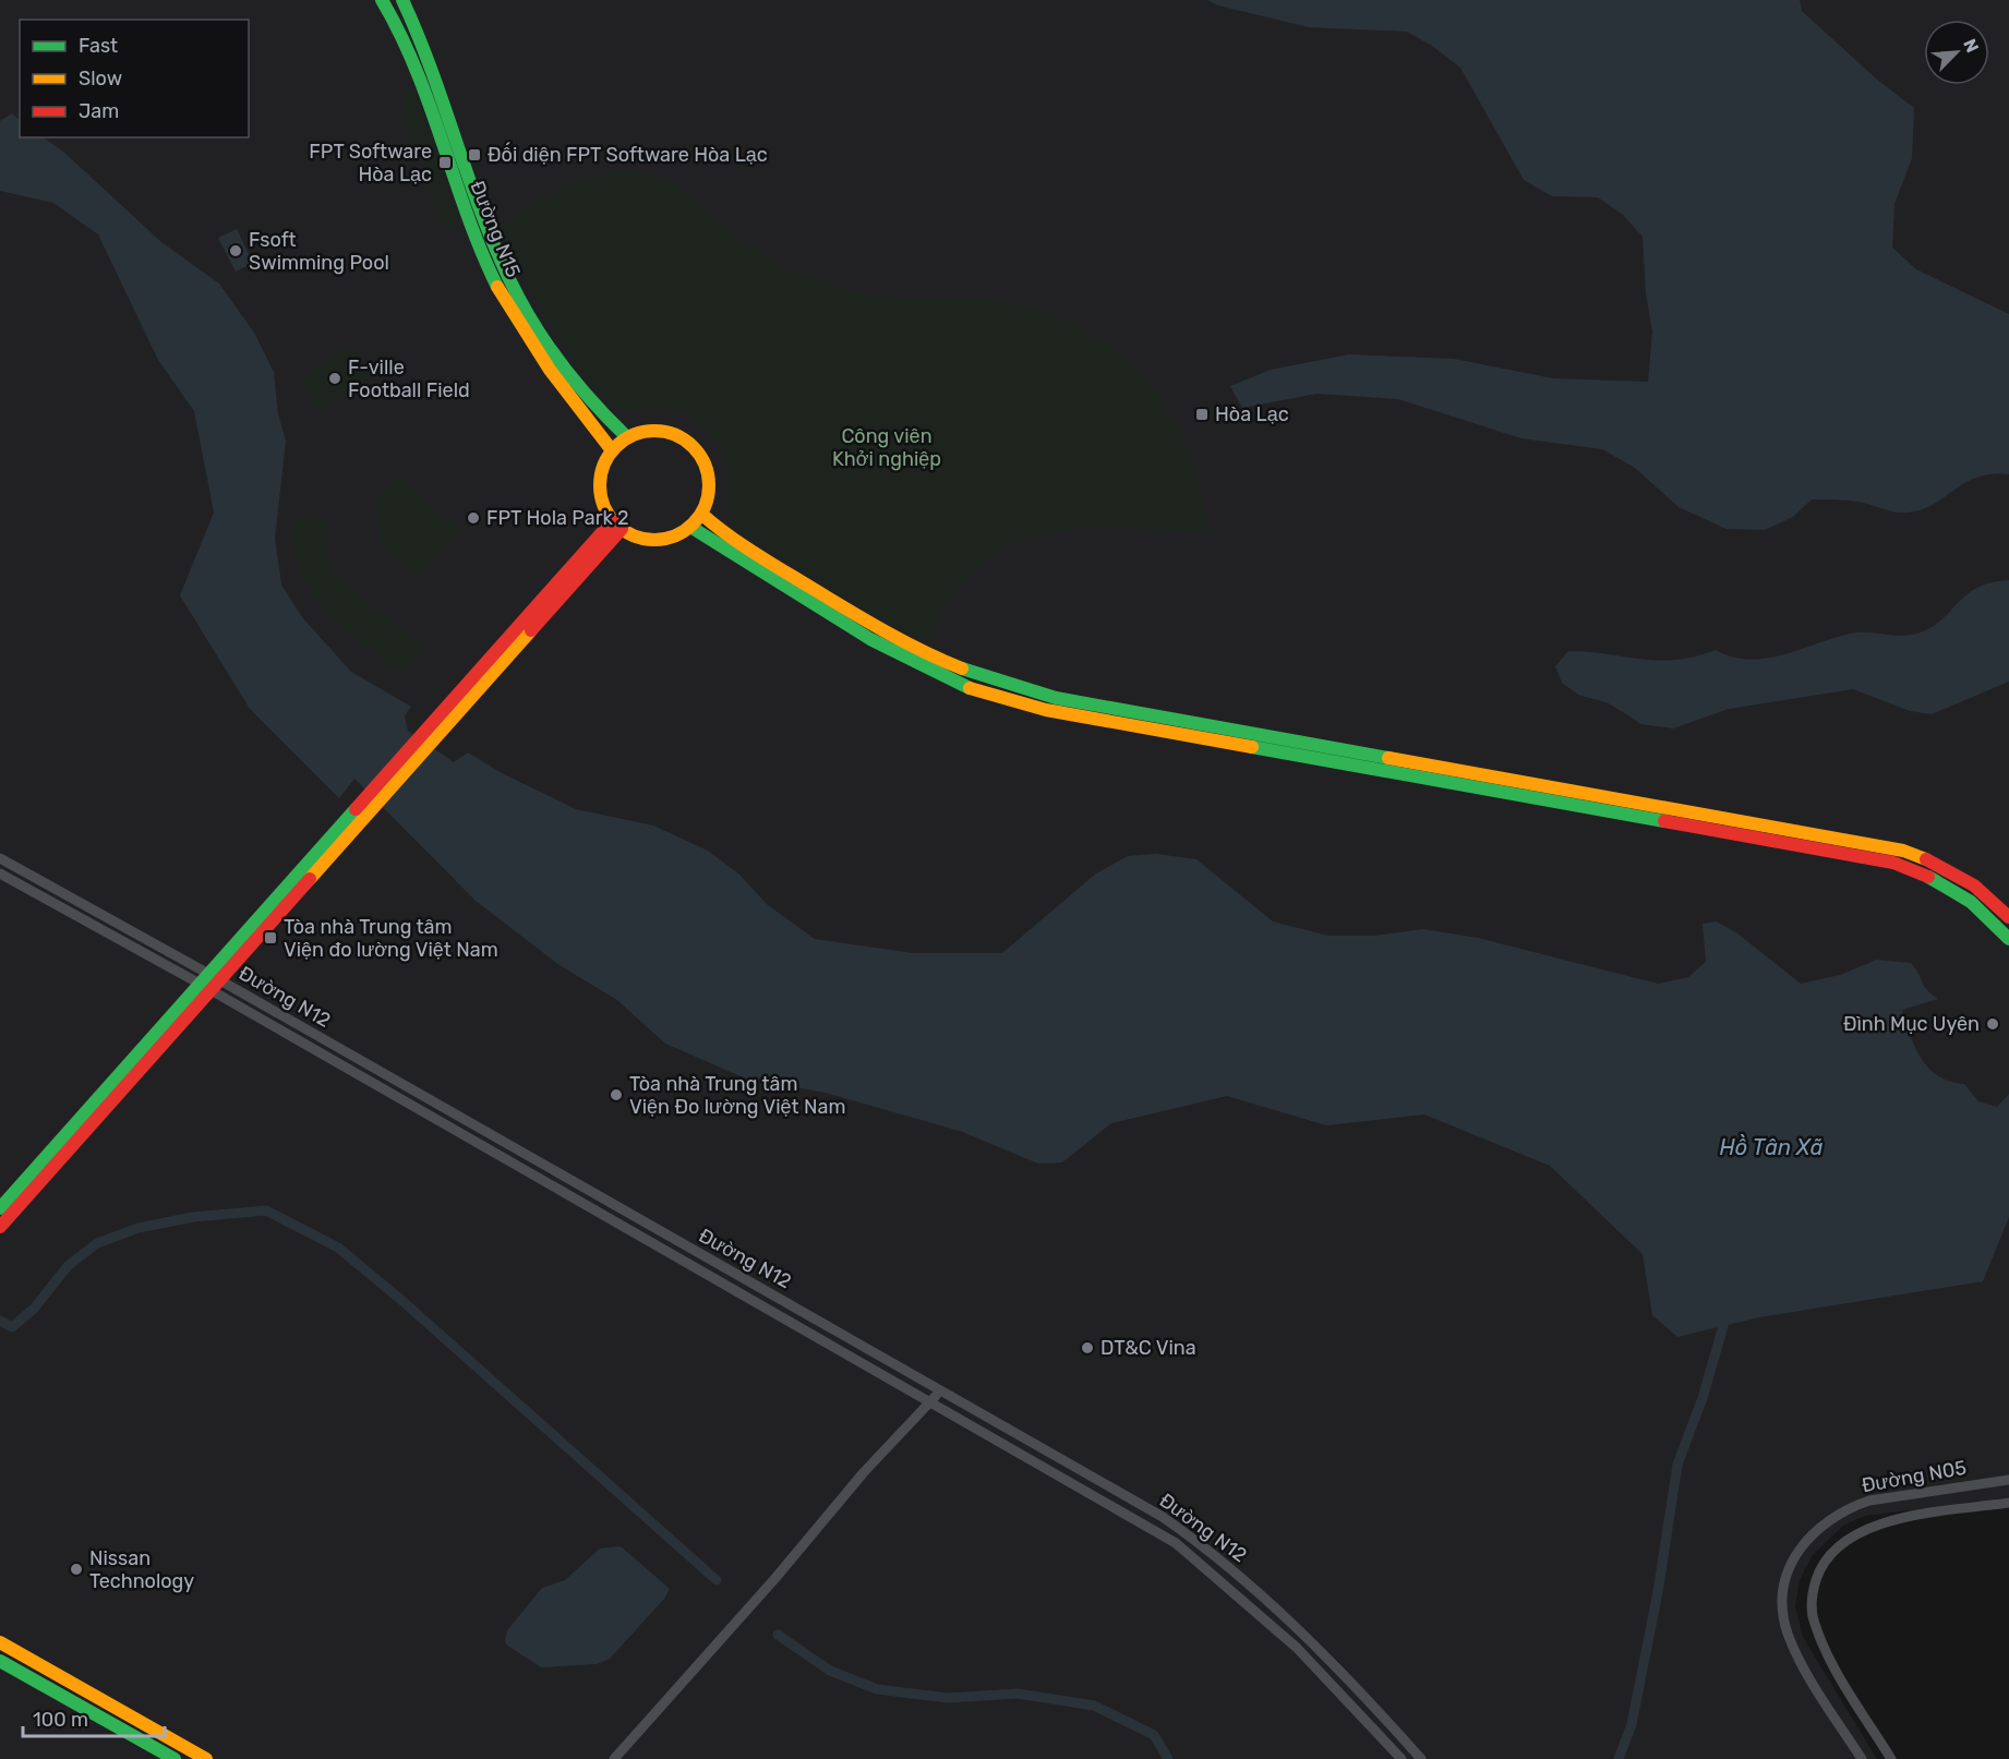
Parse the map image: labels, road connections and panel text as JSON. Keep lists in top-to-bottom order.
{
  "streets": {
    "street": ["Đường N15", "Đường N12", "Đường N05"]
  },
  "water": ["Hồ Tân Xã"],
  "parks": ["Công viên Khởi nghiệp"],
  "places": {
    "transit": [
      "Đối diện FPT Software Hòa Lạc",
      "FPT Software Hòa Lạc",
      "Hòa Lạc",
      "Tòa nhà Trung tâm Viện đo lường Việt Nam"
    ],
    "other": [
      "Fsoft Swimming Pool",
      "F-ville Football Field",
      "FPT Hola Park 2",
      "Đình Mục Uyên",
      "Tòa nhà Trung tâm Viện Đo lường Việt Nam",
      "DT&C Vina",
      "Nissan Technology"
    ]
  },
  "legend": ["Fast", "Slow", "Jam"],
  "scale_bar": "100 m",
  "north": "top right"
}
